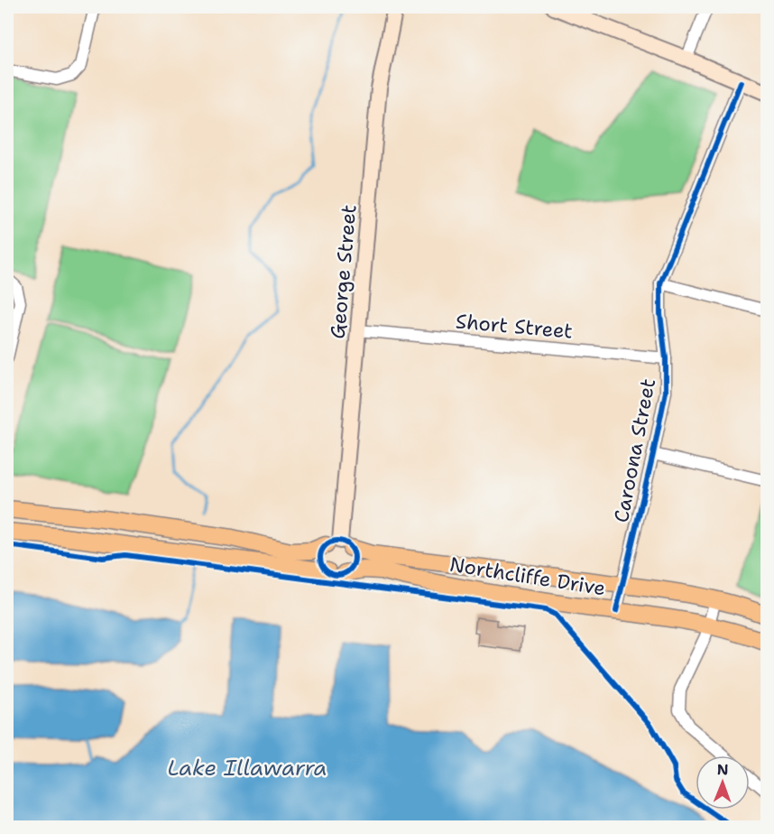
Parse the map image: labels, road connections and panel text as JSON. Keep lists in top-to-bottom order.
{
  "streets": {
    "main road": ["George Street", "Northcliffe Drive"],
    "street": ["Short Street", "Caroona Street"]
  },
  "crossings": [
    ["George Street", "Short Street"],
    ["George Street", "Northcliffe Drive"],
    ["Short Street", "Caroona Street"],
    ["Caroona Street", "Northcliffe Drive"]
  ],
  "water": ["Lake Illawarra"],
  "north": "top"
}
